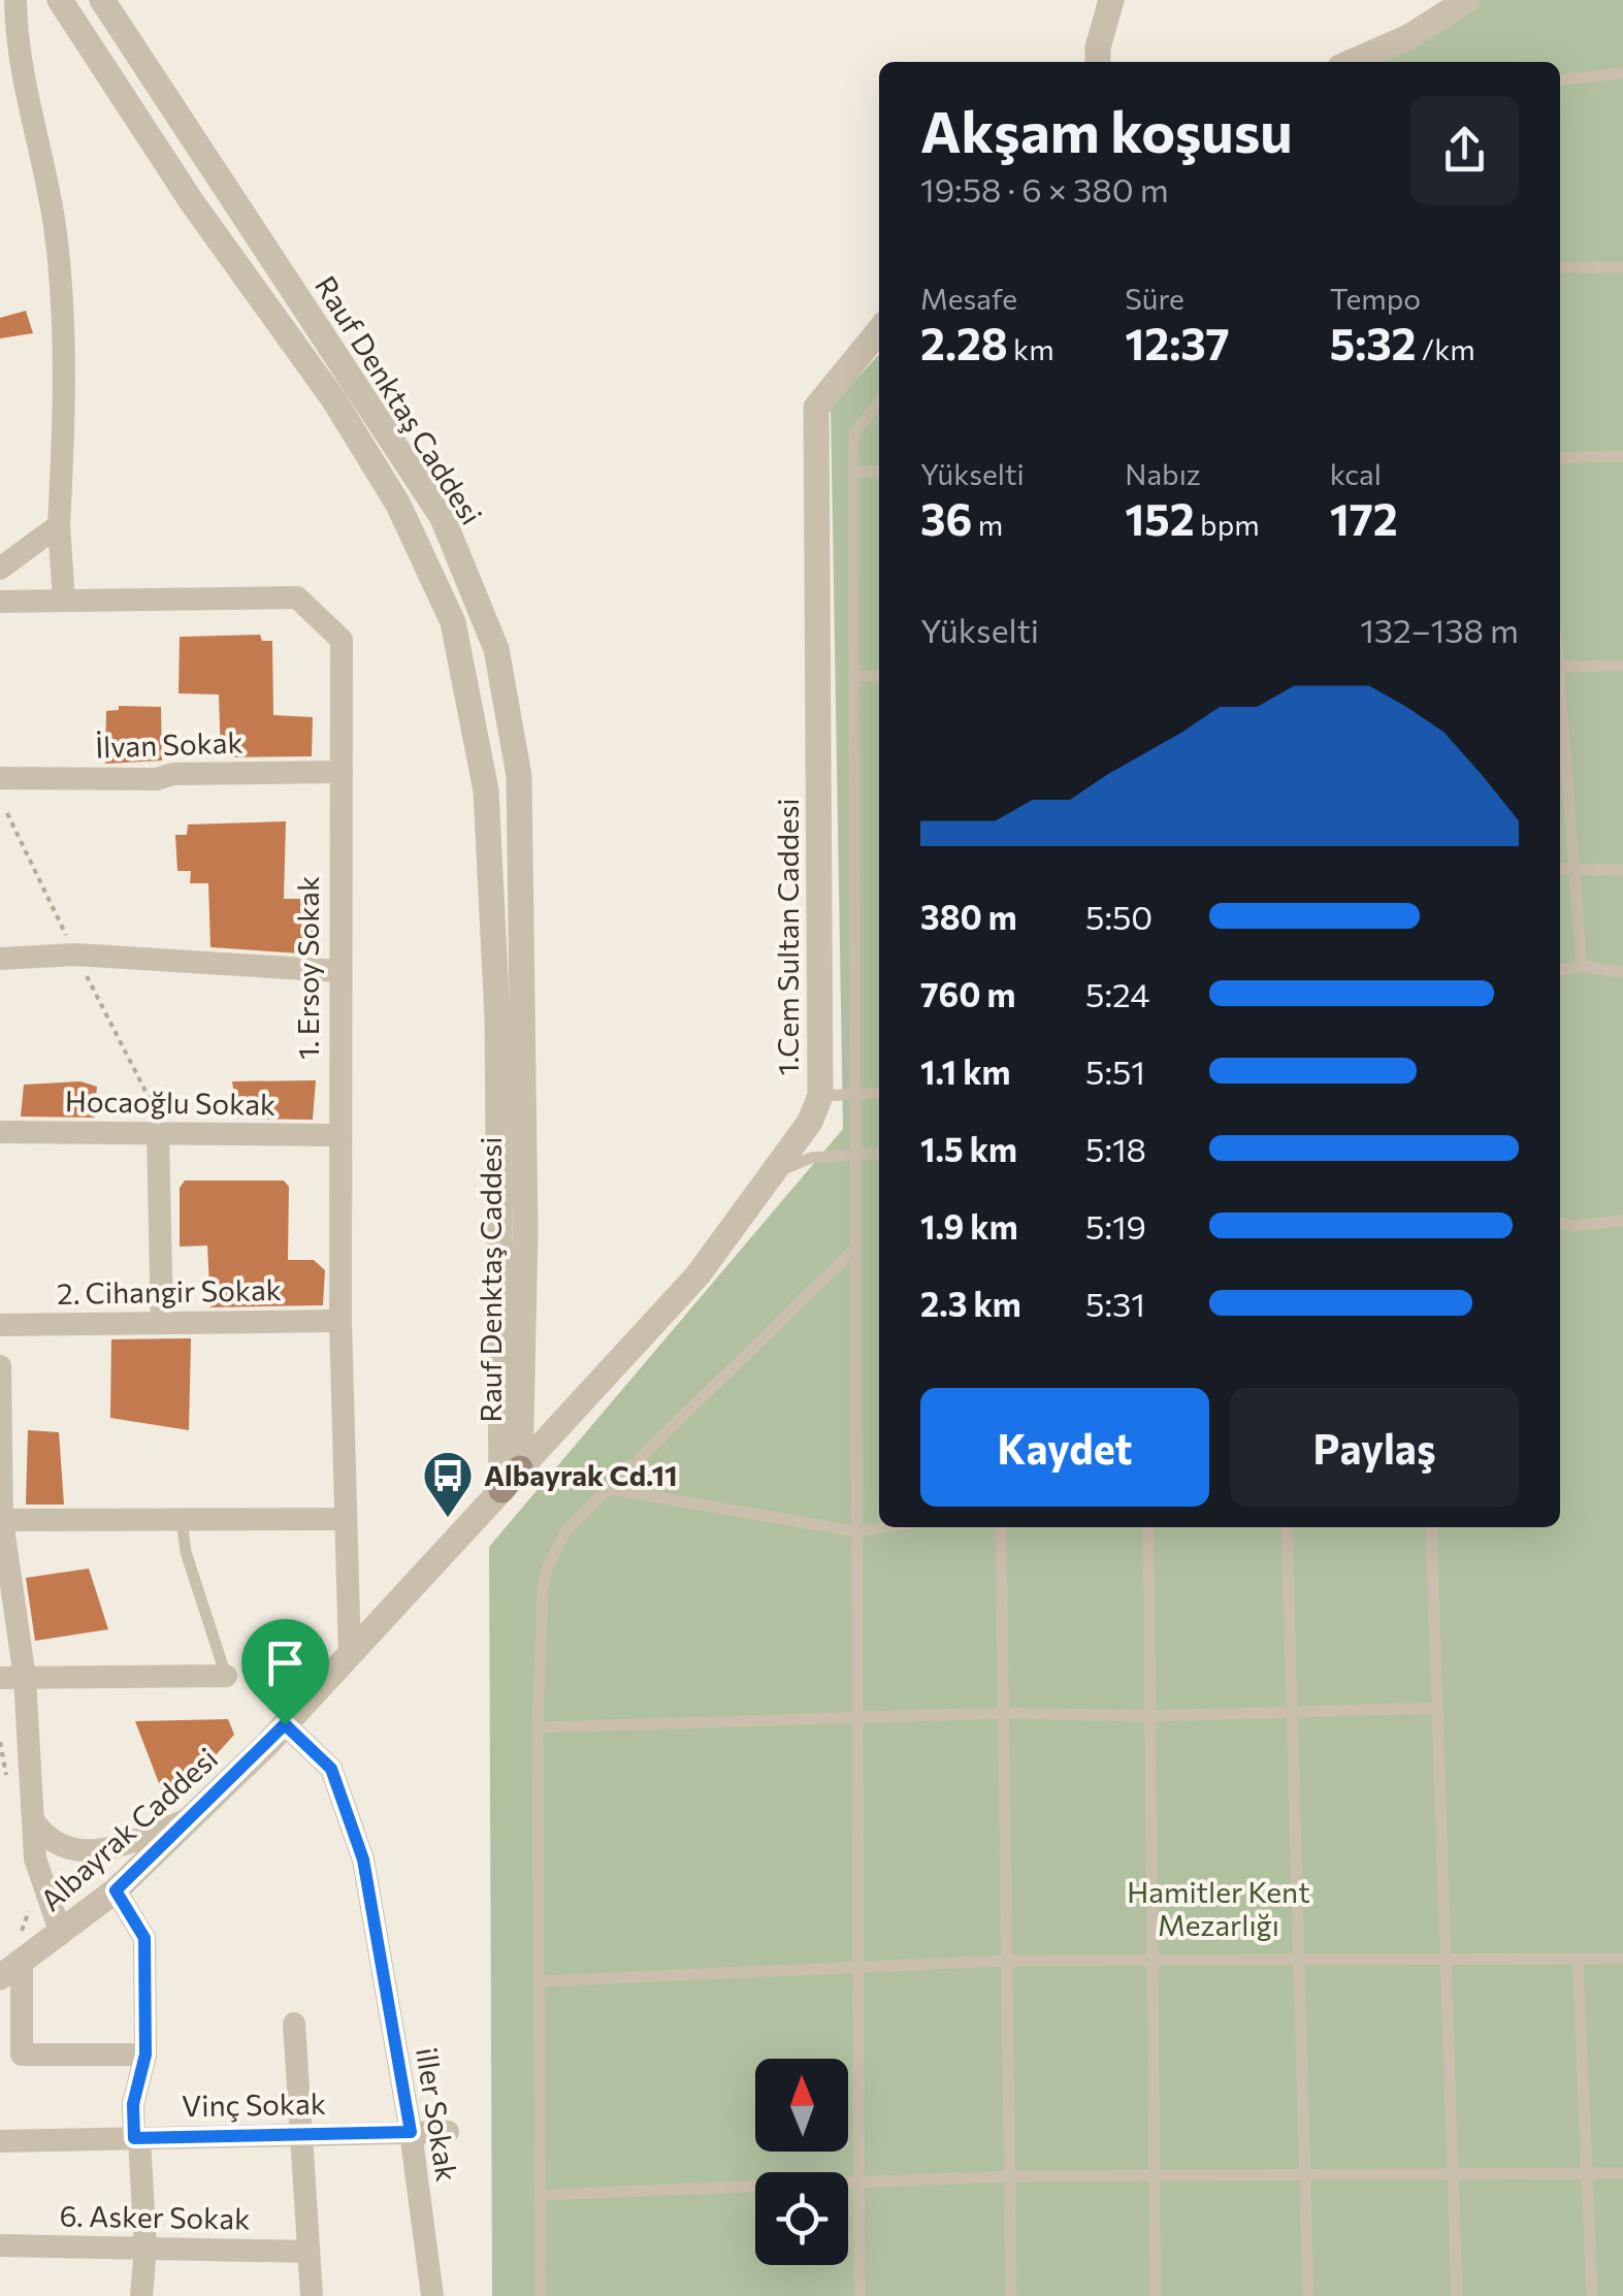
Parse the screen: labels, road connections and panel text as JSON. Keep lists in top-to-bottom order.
{
  "streets": {
    "street": [
      "Rauf Denktaş Caddesi",
      "İlvan Sokak",
      "1.Cem Sultan Caddesi",
      "1. Ersoy Sokak",
      "Hocaoğlu Sokak",
      "2. Cihangir Sokak",
      "Albayrak Caddesi",
      "Vinç Sokak",
      "iller Sokak",
      "6. Asker Sokak"
    ]
  },
  "crossings": [
    ["Rauf Denktaş Caddesi", "1.Cem Sultan Caddesi"],
    ["Rauf Denktaş Caddesi", "Albayrak Caddesi"],
    ["İlvan Sokak", "1. Ersoy Sokak"],
    ["1. Ersoy Sokak", "Hocaoğlu Sokak"],
    ["1. Ersoy Sokak", "2. Cihangir Sokak"],
    ["1. Ersoy Sokak", "Albayrak Caddesi"],
    ["Albayrak Caddesi", "iller Sokak"],
    ["Vinç Sokak", "iller Sokak"]
  ],
  "parks": ["Hamitler Kent Mezarlığı"],
  "places": {
    "bus stop": ["Albayrak Cd.11"]
  },
  "north": "top",
  "page": {
    "heading": ["Akşam koşusu", "19:58 · 6 × 380 m"],
    "stats": [
      ["Mesafe", "2.28 km"],
      ["Süre", "12:37"],
      ["Tempo", "5:32 /km"],
      ["Yükselti", "36 m"],
      ["Nabız", "152 bpm"],
      ["kcal", "172"]
    ],
    "chart": ["Yükselti", "132–138 m"],
    "list": [
      {
        "name": "380 m",
        "note": "5:50"
      },
      {
        "name": "760 m",
        "note": "5:24"
      },
      {
        "name": "1.1 km",
        "note": "5:51"
      },
      {
        "name": "1.5 km",
        "note": "5:18"
      },
      {
        "name": "1.9 km",
        "note": "5:19"
      },
      {
        "name": "2.3 km",
        "note": "5:31"
      }
    ],
    "buttons": ["Kaydet", "Paylaş"]
  }
}
